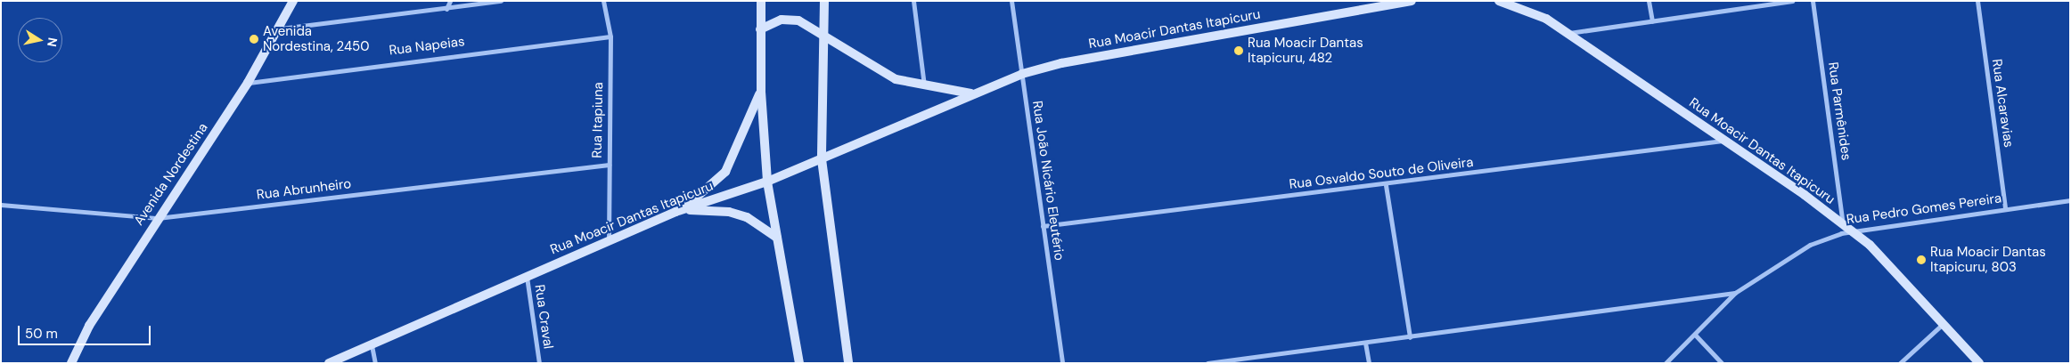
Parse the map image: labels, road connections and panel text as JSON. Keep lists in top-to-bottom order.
{
  "streets": {
    "street": [
      "Rua Moacir Dantas Itapicuru",
      "Rua Napeias",
      "Rua Alcaravias",
      "Rua Parmênides",
      "Rua Itapiuna",
      "Rua Osvaldo Souto de Oliveira",
      "Avenida Nordestina",
      "Rua João Nicário Eleutério",
      "Rua Abrunheiro",
      "Rua Pedro Gomes Pereira",
      "Rua Craval"
    ]
  },
  "crossings": [
    ["Rua Moacir Dantas Itapicuru", "Rua Parmênides"],
    ["Rua Moacir Dantas Itapicuru", "Rua Itapiuna"],
    ["Rua Moacir Dantas Itapicuru", "Rua Osvaldo Souto de Oliveira"],
    ["Rua Moacir Dantas Itapicuru", "Rua João Nicário Eleutério"],
    ["Rua Moacir Dantas Itapicuru", "Rua Pedro Gomes Pereira"],
    ["Rua Moacir Dantas Itapicuru", "Rua Craval"],
    ["Rua Napeias", "Rua Itapiuna"],
    ["Rua Napeias", "Avenida Nordestina"],
    ["Rua Alcaravias", "Rua Pedro Gomes Pereira"],
    ["Rua Itapiuna", "Rua Abrunheiro"],
    ["Rua Osvaldo Souto de Oliveira", "Rua João Nicário Eleutério"],
    ["Avenida Nordestina", "Rua Abrunheiro"]
  ],
  "places": ["Avenida Nordestina, 2450", "Rua Moacir Dantas Itapicuru, 482", "Rua Moacir Dantas Itapicuru, 803"],
  "scale_bar": "50 m",
  "north": "right"
}
